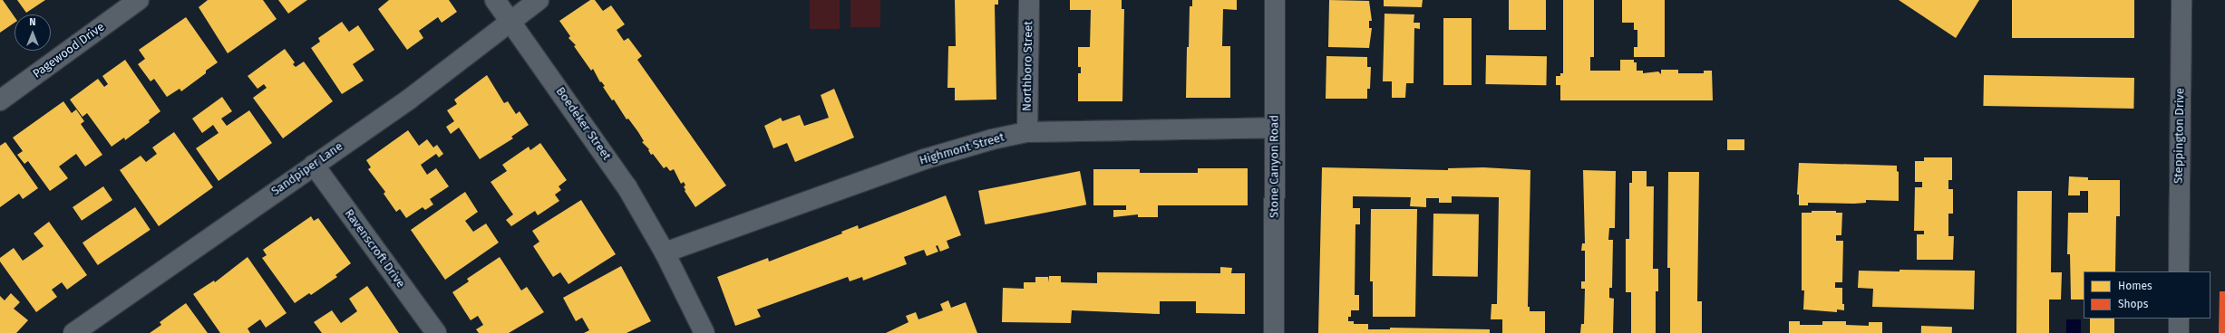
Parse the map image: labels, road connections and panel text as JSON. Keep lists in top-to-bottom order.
{
  "streets": {
    "street": [
      "Pagewood Drive",
      "Northboro Street",
      "Boedeker Street",
      "Steppington Drive",
      "Highmont Street",
      "Stone Canyon Road",
      "Sandpiper Lane",
      "Ravenscroft Drive"
    ]
  },
  "crossings": [
    ["Northboro Street", "Highmont Street"],
    ["Boedeker Street", "Highmont Street"],
    ["Boedeker Street", "Sandpiper Lane"],
    ["Highmont Street", "Stone Canyon Road"],
    ["Sandpiper Lane", "Ravenscroft Drive"]
  ],
  "legend": ["Homes", "Shops"],
  "north": "top"
}
